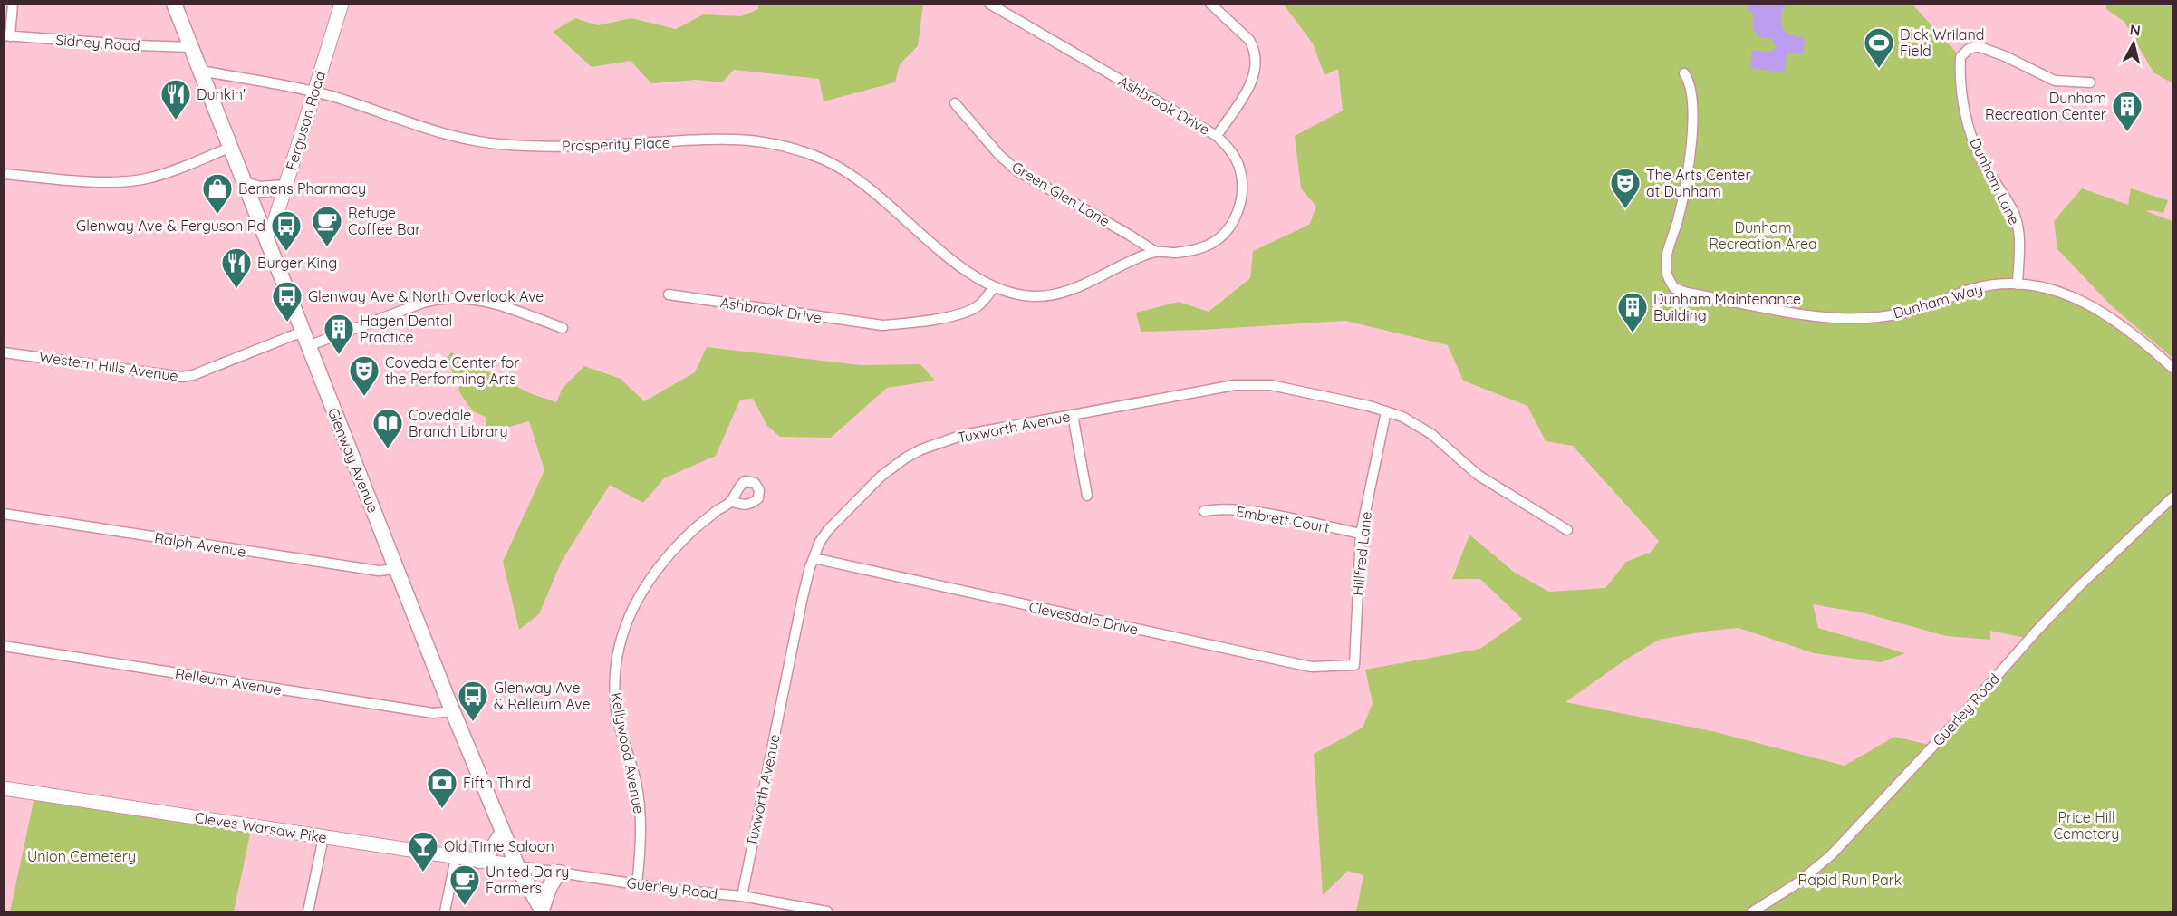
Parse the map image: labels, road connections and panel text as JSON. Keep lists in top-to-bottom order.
{
  "streets": {
    "main road": ["Glenway Avenue"],
    "street": [
      "Sidney Road",
      "Ashbrook Drive",
      "Ferguson Road",
      "Prosperity Place",
      "Dunham Lane",
      "Green Glen Lane",
      "Dunham Way",
      "Western Hills Avenue",
      "Tuxworth Avenue",
      "Embrett Court",
      "Ralph Avenue",
      "Hillfred Lane",
      "Clevesdale Drive",
      "Relleum Avenue",
      "Guerley Road",
      "Kellywood Avenue",
      "Cleves Warsaw Pike"
    ]
  },
  "crossings": [
    ["Sidney Road", "Glenway Avenue"],
    ["Ashbrook Drive", "Prosperity Place"],
    ["Ashbrook Drive", "Green Glen Lane"],
    ["Ferguson Road", "Prosperity Place"],
    ["Ferguson Road", "Glenway Avenue"],
    ["Prosperity Place", "Glenway Avenue"],
    ["Dunham Lane", "Dunham Way"],
    ["Western Hills Avenue", "Glenway Avenue"],
    ["Tuxworth Avenue", "Hillfred Lane"],
    ["Tuxworth Avenue", "Clevesdale Drive"],
    ["Tuxworth Avenue", "Guerley Road"],
    ["Glenway Avenue", "Ralph Avenue"],
    ["Glenway Avenue", "Relleum Avenue"],
    ["Glenway Avenue", "Guerley Road"],
    ["Glenway Avenue", "Cleves Warsaw Pike"],
    ["Embrett Court", "Hillfred Lane"],
    ["Hillfred Lane", "Clevesdale Drive"],
    ["Guerley Road", "Kellywood Avenue"],
    ["Guerley Road", "Cleves Warsaw Pike"]
  ],
  "parks": [
    "Dunham Recreation Area",
    "Price Hill Cemetery",
    "Union Cemetery",
    "Rapid Run Park"
  ],
  "places": {
    "sports": ["Dick Wriland Field"],
    "restaurant": ["Dunkin'", "Burger King"],
    "building": ["Dunham Recreation Center", "Dunham Maintenance Building", "Hagen Dental Practice"],
    "theatre": ["The Arts Center at Dunham", "Covedale Center for the Performing Arts"],
    "shop": ["Bernens Pharmacy"],
    "cafe": ["Refuge Coffee Bar", "United Dairy Farmers"],
    "bus stop": ["Glenway Ave & Ferguson Rd", "Glenway Ave & North Overlook Ave", "Glenway Ave & Relleum Ave"],
    "library": ["Covedale Branch Library"],
    "bank": ["Fifth Third"],
    "bar": ["Old Time Saloon"]
  },
  "north": "top"
}
